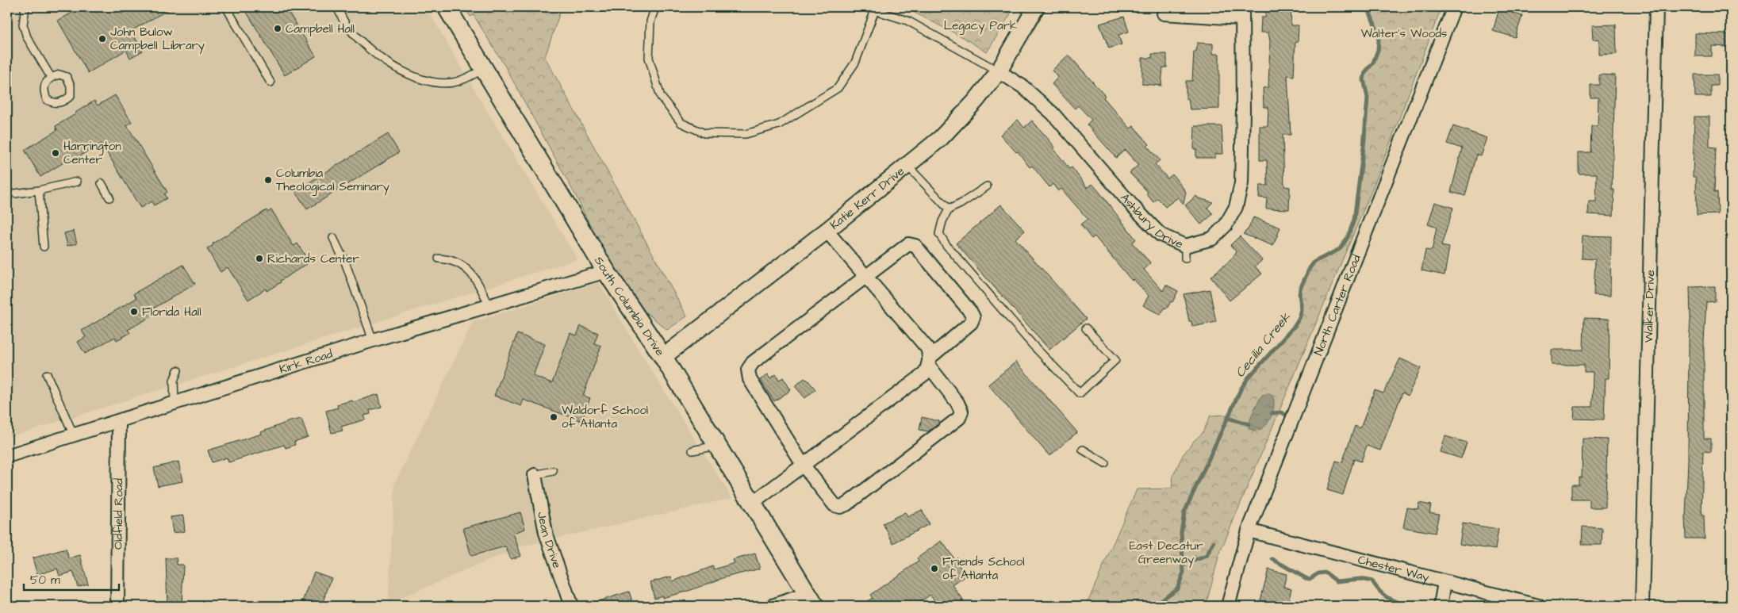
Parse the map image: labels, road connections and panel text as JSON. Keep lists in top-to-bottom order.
{
  "streets": {
    "main road": ["South Columbia Drive"],
    "street": [
      "Katie Kerr Drive",
      "Ashbury Drive",
      "North Carter Road",
      "Walker Drive",
      "Kirk Road",
      "Oldfield Road",
      "Jean Drive",
      "Chester Way"
    ]
  },
  "crossings": [
    ["Katie Kerr Drive", "Ashbury Drive"],
    ["Katie Kerr Drive", "South Columbia Drive"],
    ["North Carter Road", "Chester Way"],
    ["South Columbia Drive", "Kirk Road"],
    ["Kirk Road", "Oldfield Road"]
  ],
  "water": ["Cecilia Creek"],
  "parks": ["Legacy Park", "Walter's Woods", "East Decatur Greenway"],
  "places": [
    "Campbell Hall",
    "John Bulow Campbell Library",
    "Harrington Center",
    "Columbia Theological Seminary",
    "Richards Center",
    "Florida Hall",
    "Waldorf School of Atlanta",
    "Friends School of Atlanta"
  ],
  "scale_bar": "50 m"
}
